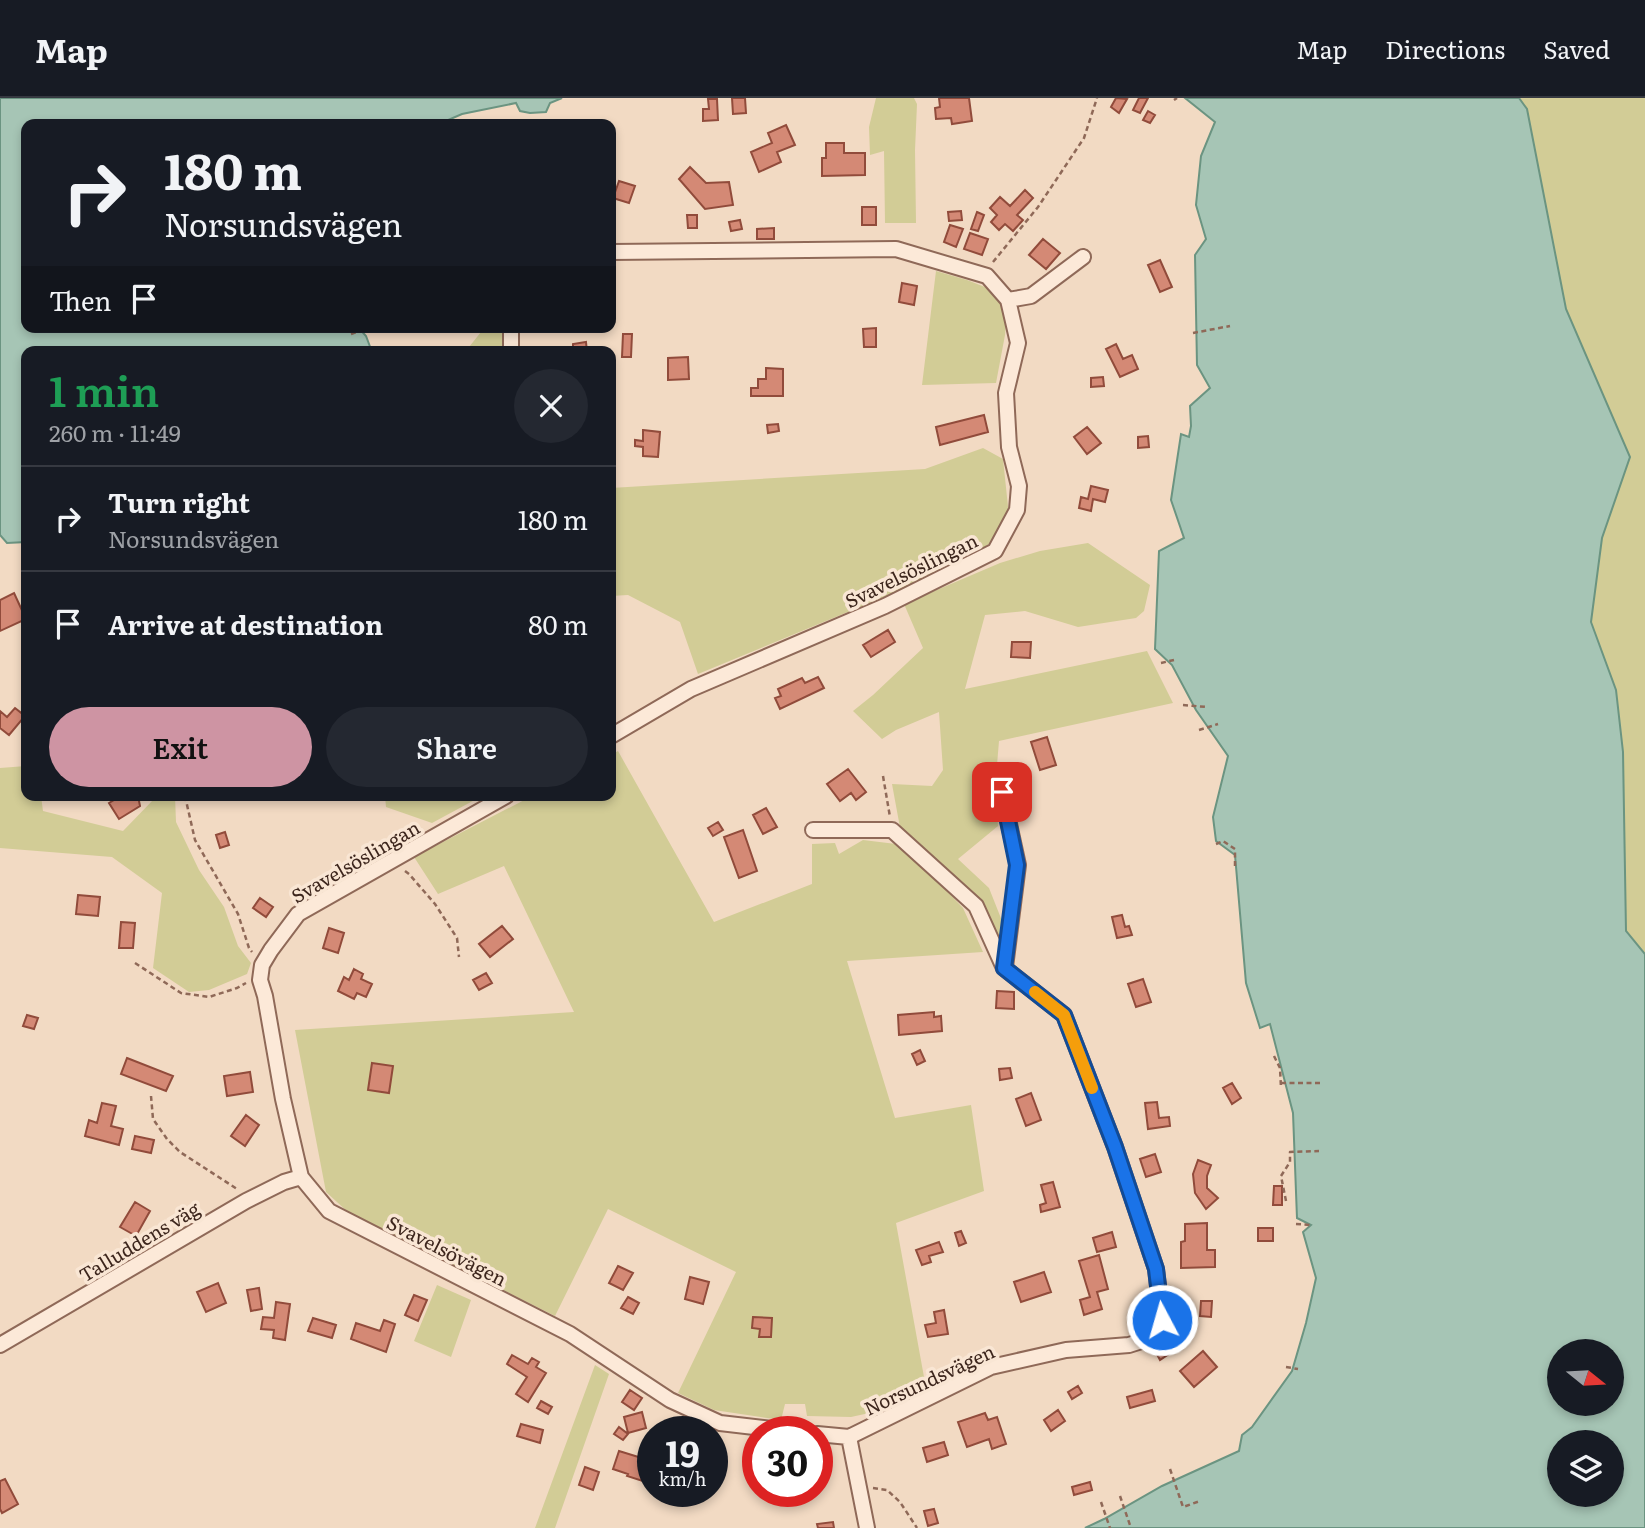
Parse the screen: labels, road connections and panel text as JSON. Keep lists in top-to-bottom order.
{
  "streets": {
    "street": [
      "Svavelsöslingan",
      "Talluddens väg",
      "Svavelsövägen",
      "Norsundsvägen"
    ]
  },
  "crossings": [
    ["Svavelsöslingan", "Svavelsövägen"],
    ["Talluddens väg", "Svavelsövägen"]
  ],
  "north": "right",
  "page": {
    "header": "Map",
    "nav": ["Map", "Directions", "Saved"],
    "turn": ["180 m", "Norsundsvägen"],
    "then": "Then",
    "heading": ["1 min", "260 m · 11:49"],
    "list": [
      {
        "name": "Turn right",
        "note": "Norsundsvägen",
        "value": "180 m"
      },
      {
        "name": "Arrive at destination",
        "value": "80 m"
      }
    ],
    "buttons": ["Exit", "Share"],
    "speed": "19 km/h",
    "limit": "30"
  }
}
